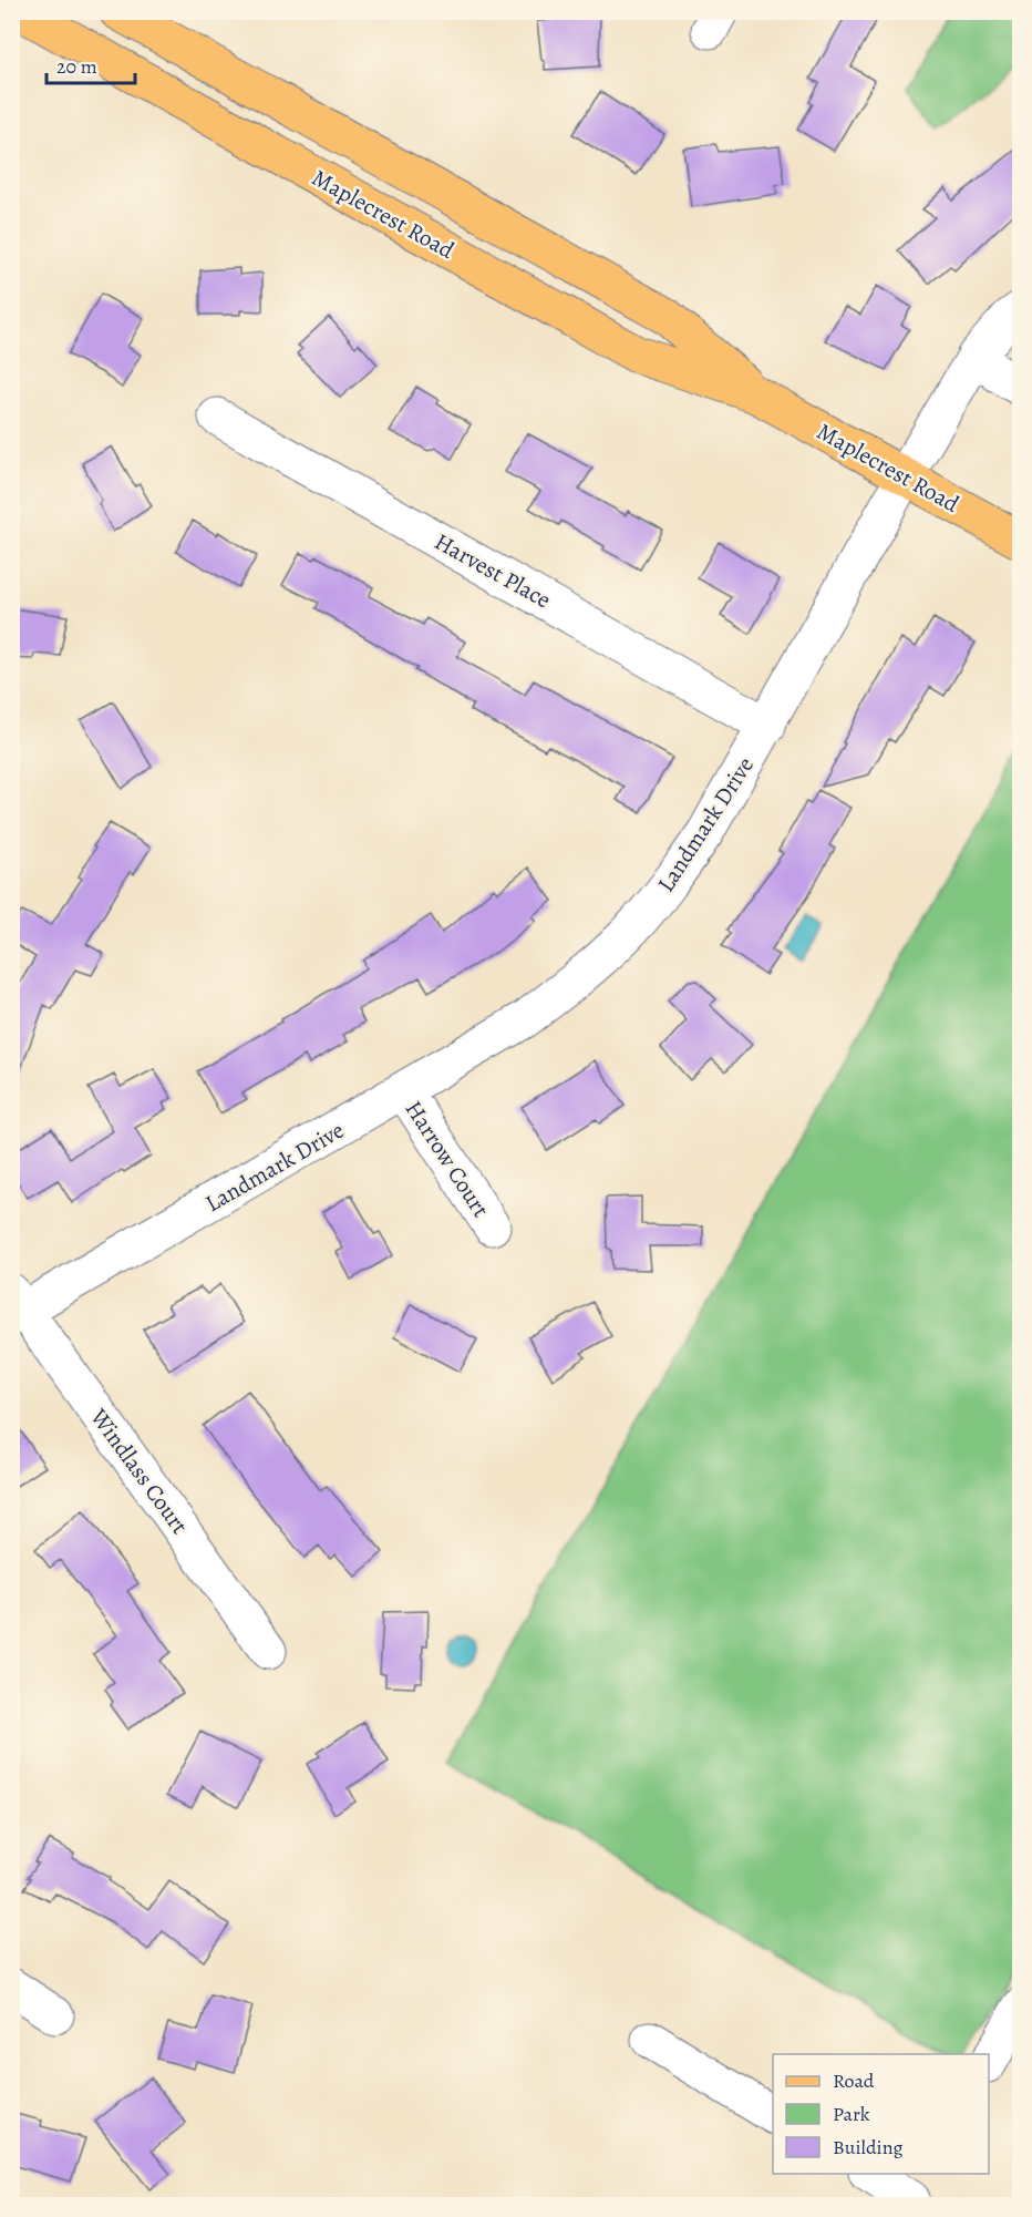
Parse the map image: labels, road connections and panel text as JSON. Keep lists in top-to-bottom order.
{
  "streets": {
    "main road": ["Maplecrest Road"],
    "street": [
      "Harvest Place",
      "Landmark Drive",
      "Harrow Court",
      "Windlass Court"
    ]
  },
  "crossings": [
    ["Maplecrest Road", "Landmark Drive"],
    ["Harvest Place", "Landmark Drive"],
    ["Landmark Drive", "Harrow Court"],
    ["Landmark Drive", "Windlass Court"]
  ],
  "legend": ["Road", "Park", "Building"],
  "scale_bar": "20 m"
}
